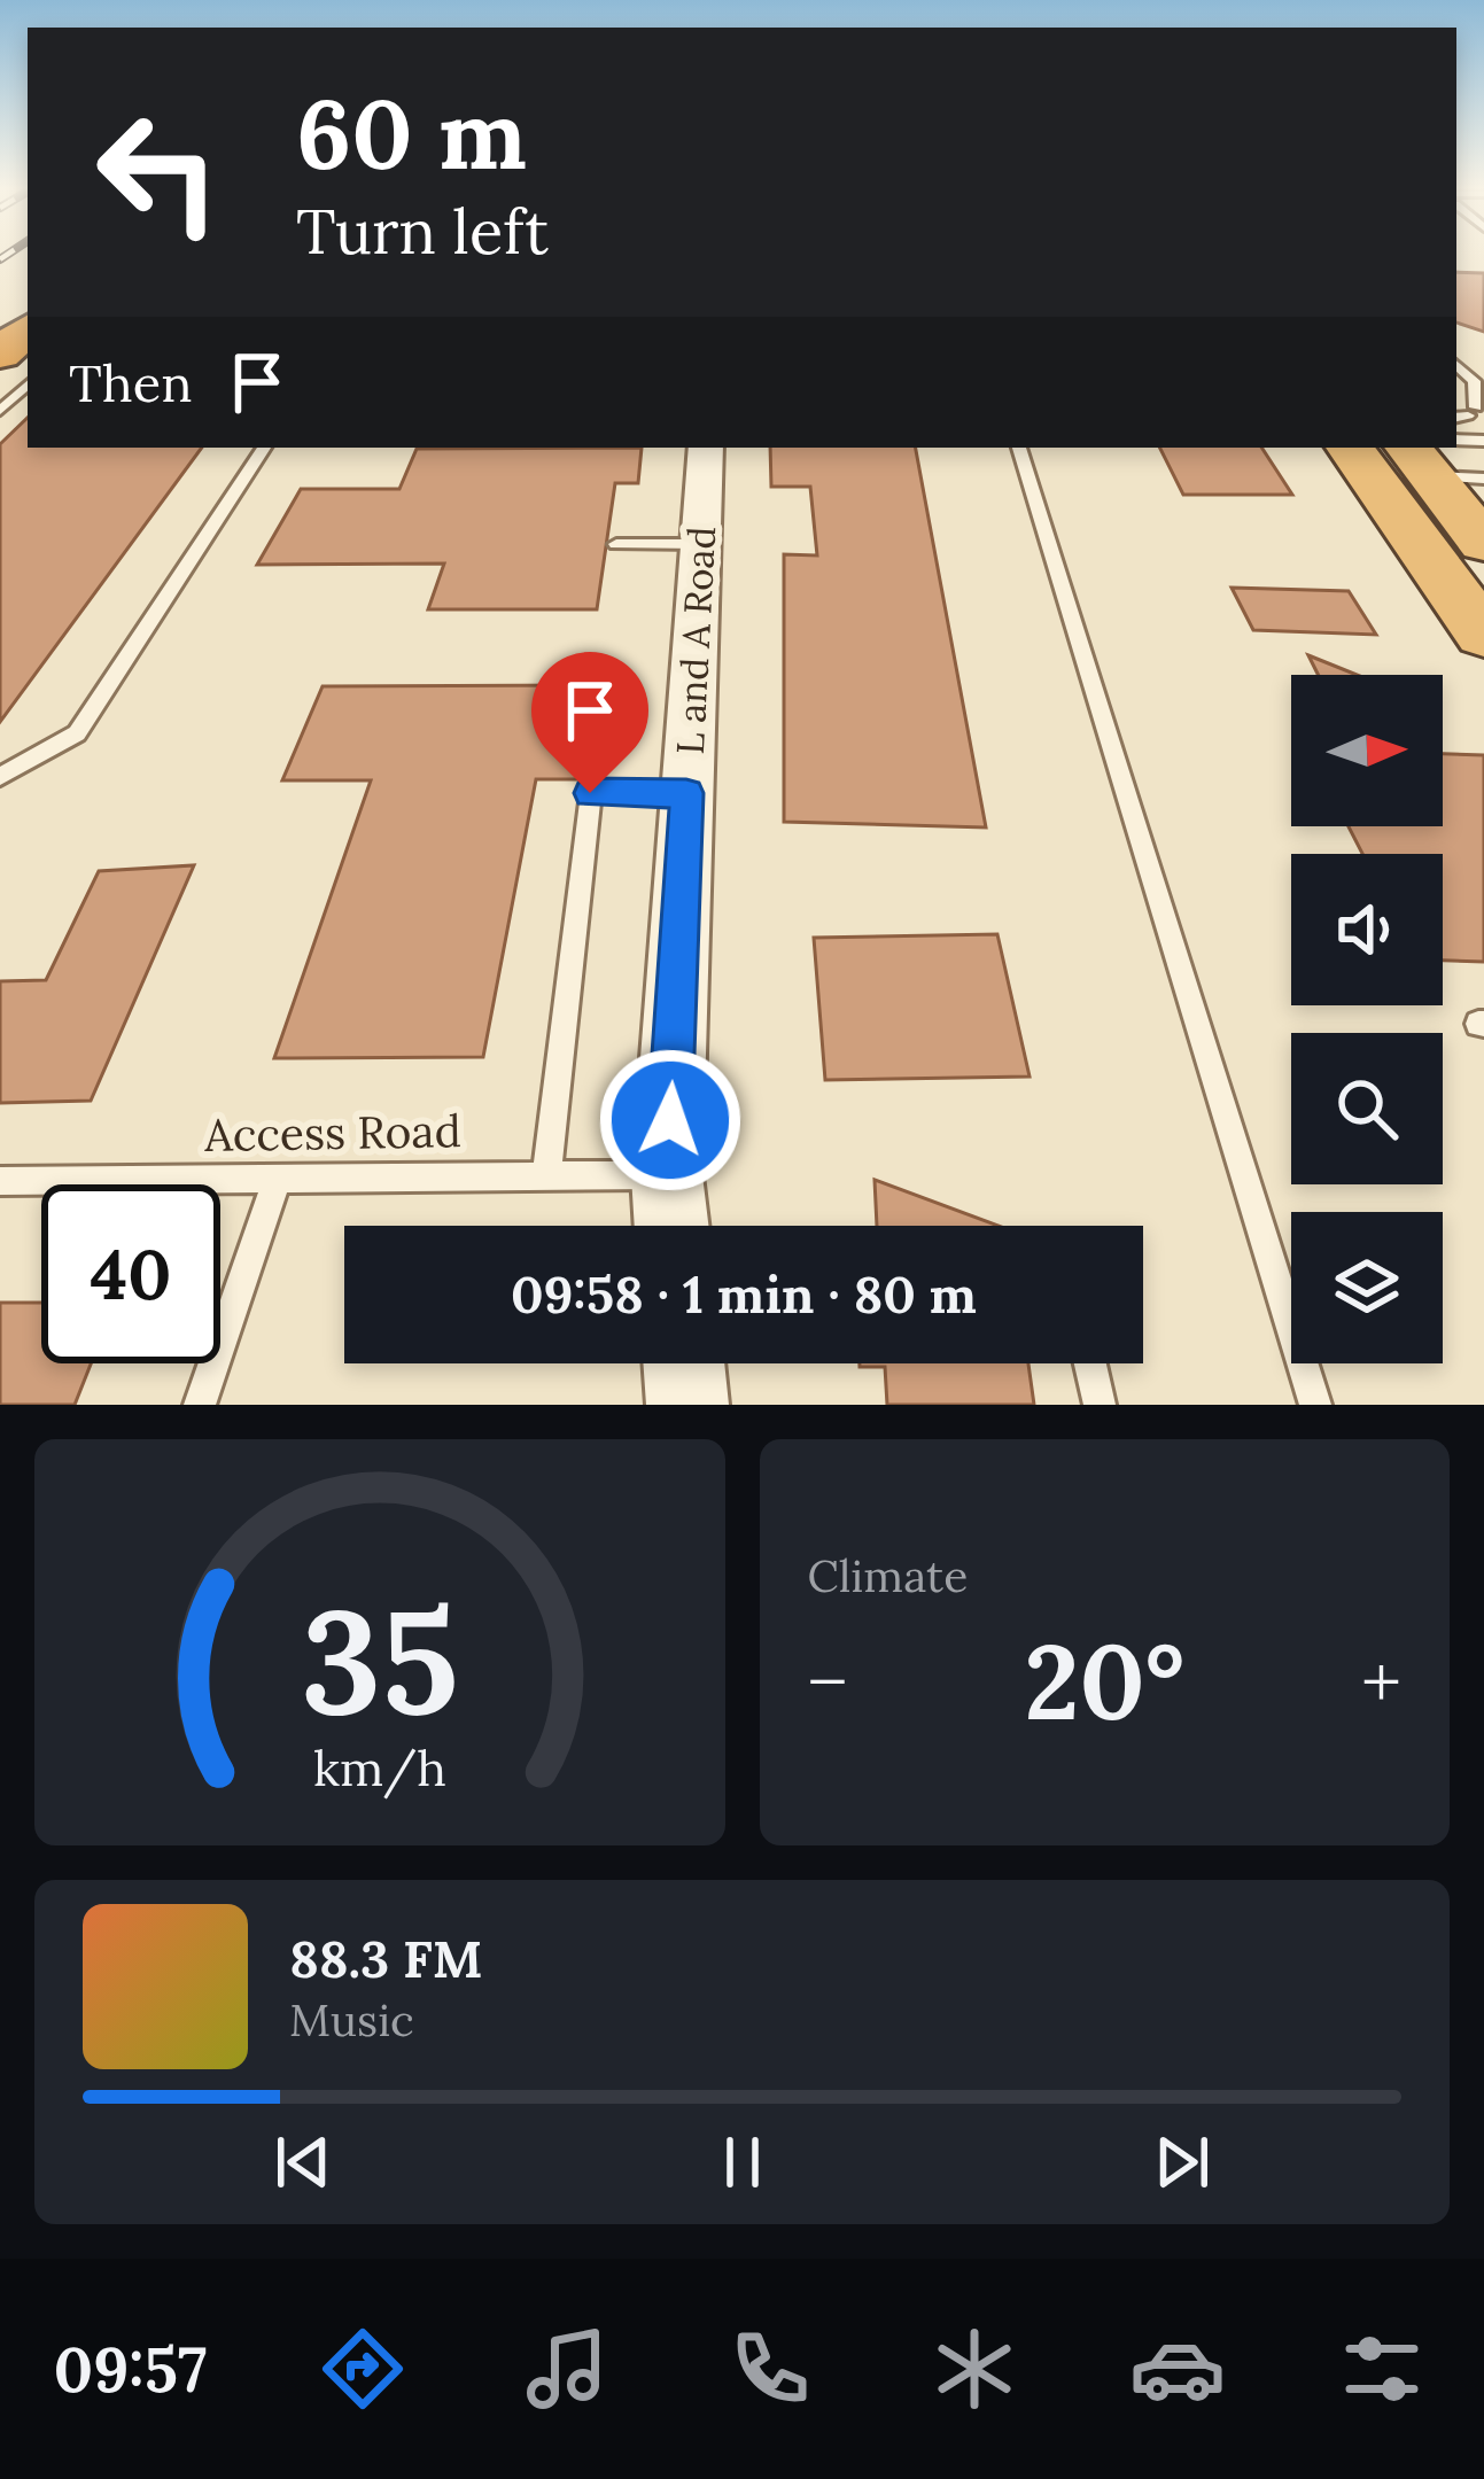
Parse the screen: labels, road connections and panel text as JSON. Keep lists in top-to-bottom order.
{
  "streets": {
    "street": ["L and A Road"],
    "lane": ["Access Road"]
  },
  "crossings": [
    ["L and A Road", "Access Road"]
  ],
  "north": "right",
  "page": {
    "turn": ["60 m", "Turn left"],
    "then": "Then",
    "limit": "40",
    "trip": "09:58 · 1 min · 80 m",
    "tile": "Climate",
    "heat": ["−", "20°", "+"],
    "song": ["88.3 FM", "Music"],
    "tabs": "09:57",
    "gauge": ["35", "km/h"]
  }
}
